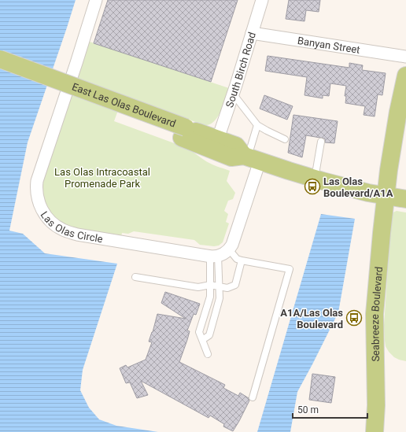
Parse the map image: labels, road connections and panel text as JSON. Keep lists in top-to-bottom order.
{
  "streets": {
    "main road": ["East Las Olas Boulevard", "Seabreeze Boulevard"],
    "street": ["Banyan Street", "South Birch Road", "Las Olas Circle"]
  },
  "crossings": [
    ["Banyan Street", "South Birch Road"],
    ["South Birch Road", "East Las Olas Boulevard"],
    ["East Las Olas Boulevard", "Seabreeze Boulevard"]
  ],
  "parks": ["Las Olas Intracoastal Promenade Park"],
  "places": {
    "bus stop": ["Las Olas Boulevard/A1A", "A1A/Las Olas Boulevard"]
  },
  "scale_bar": "50 m"
}
